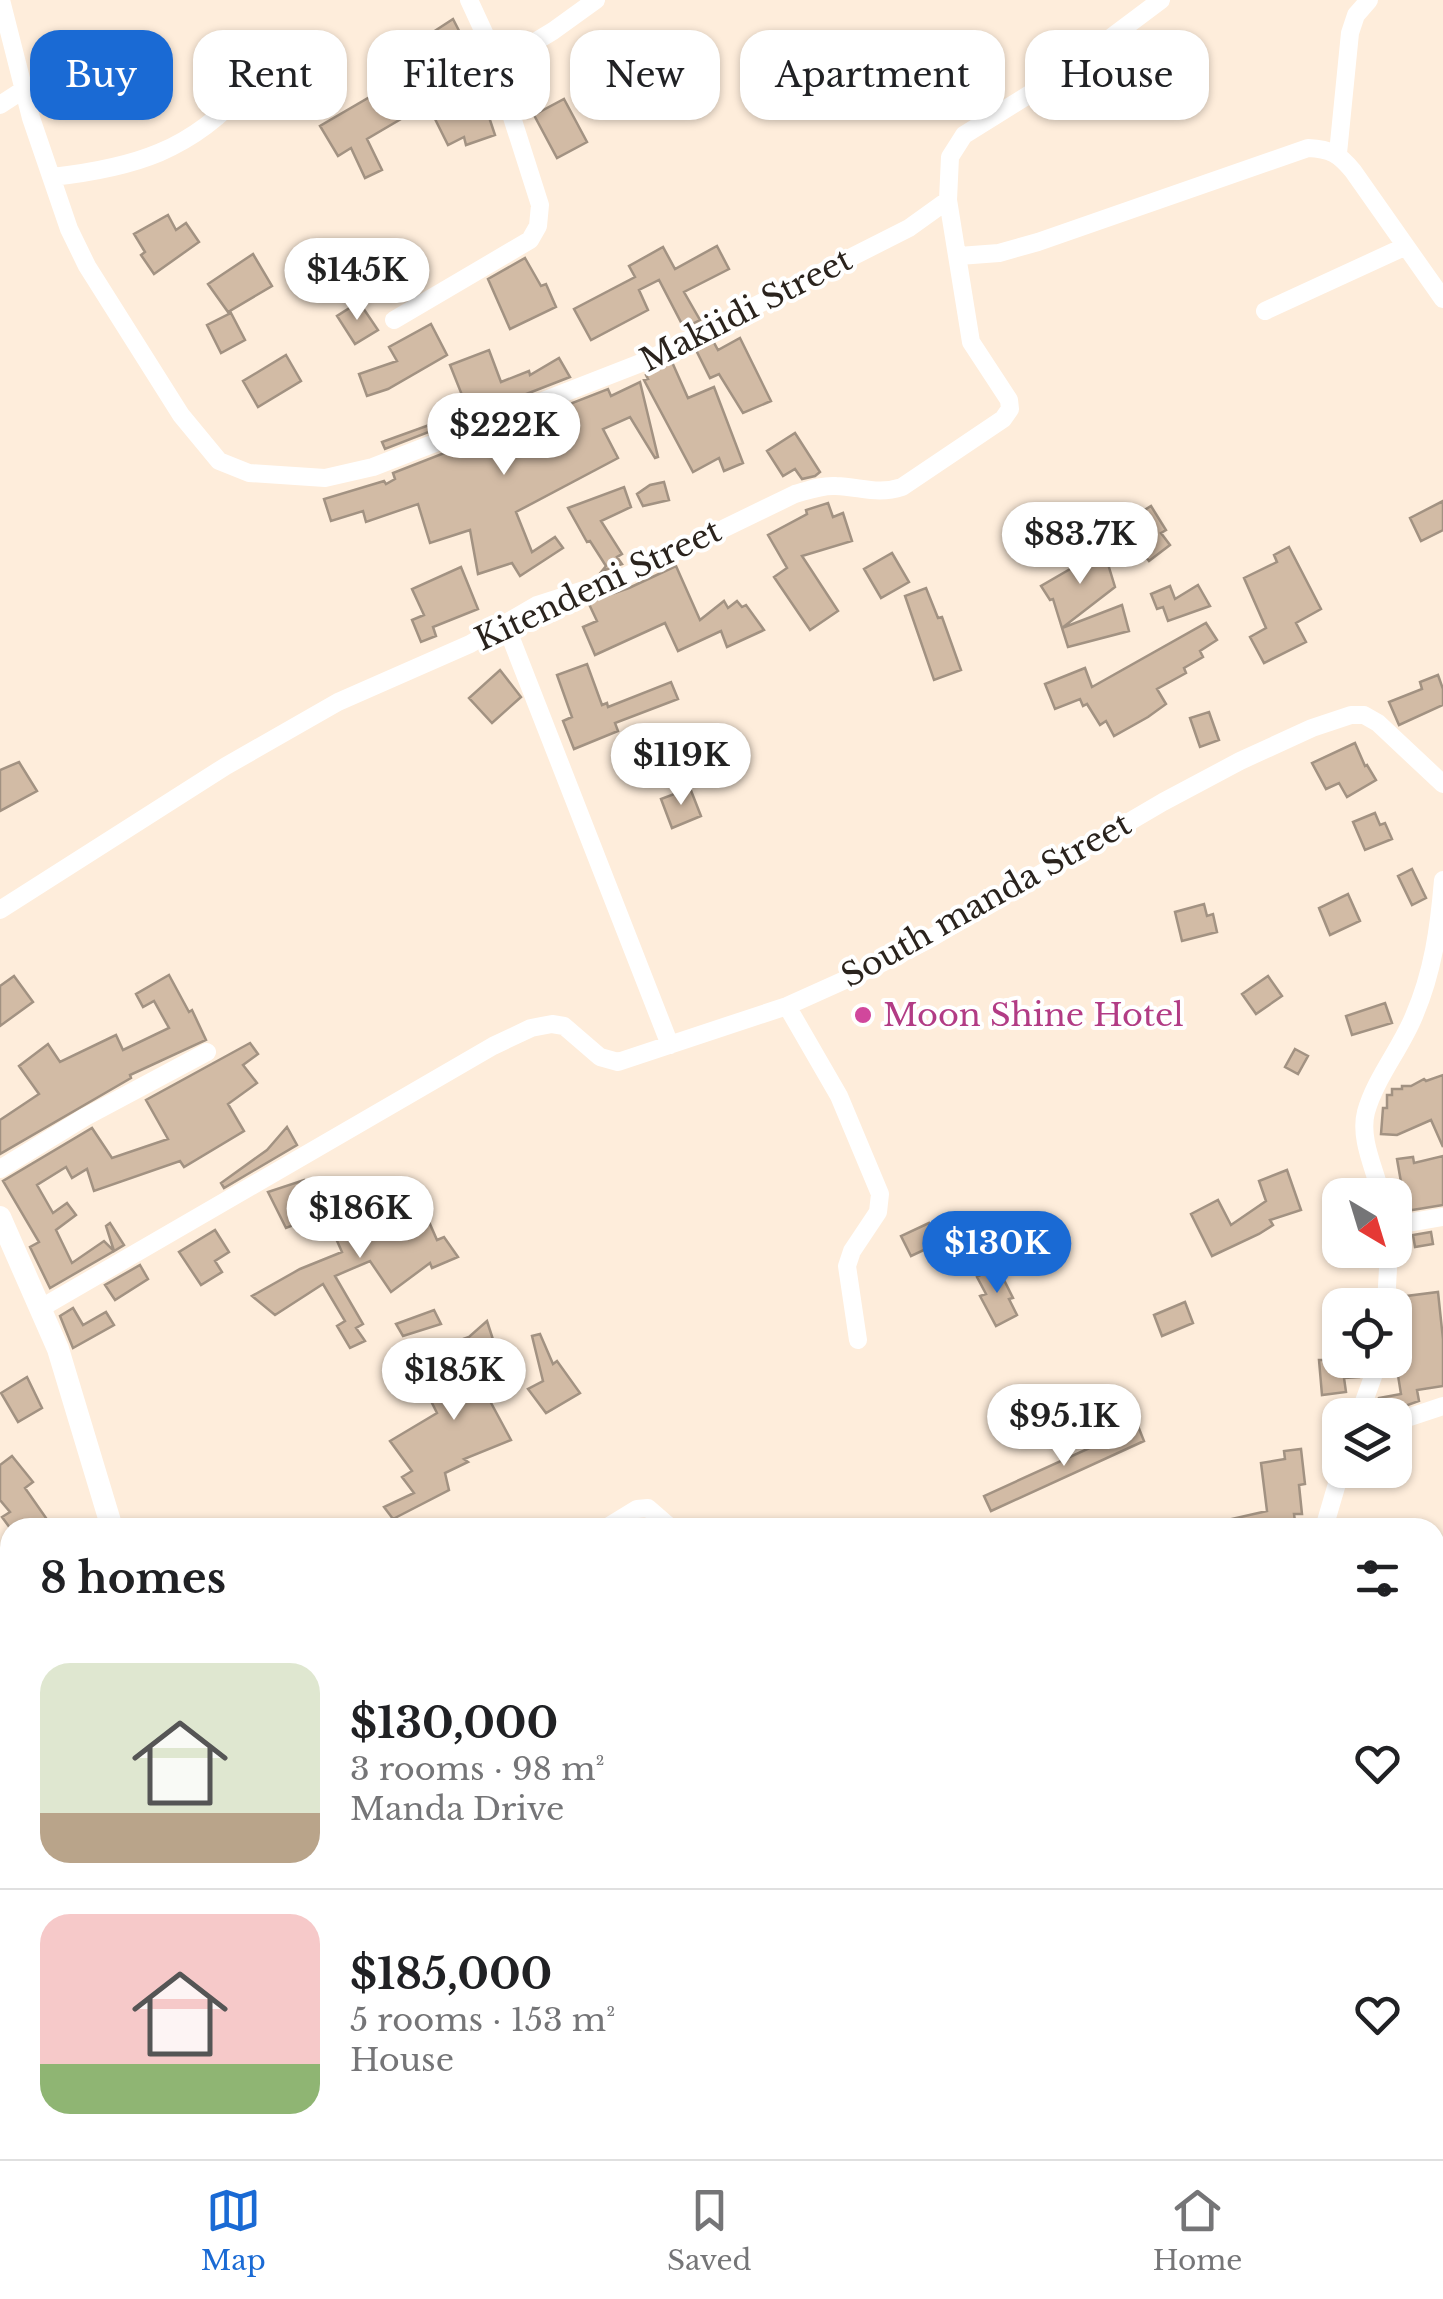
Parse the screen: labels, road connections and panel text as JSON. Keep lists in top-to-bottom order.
{
  "streets": {
    "street": ["Makiidi Street", "Kitendeni Street", "South manda Street"]
  },
  "crossings": [
    ["Makiidi Street", "Kitendeni Street"]
  ],
  "places": ["Moon Shine Hotel"],
  "north": "bottom right",
  "page": {
    "chip": [
      "Buy",
      "Rent",
      "Filters",
      "New",
      "Apartment",
      "House"
    ],
    "price": [
      "$145K",
      "$222K",
      "$83.7K",
      "$119K",
      "$186K",
      "$130K",
      "$185K",
      "$95.1K"
    ],
    "heading": "8 homes",
    "list": [
      {
        "name": "$130,000",
        "note": "3 rooms · 98 m² · Manda Drive"
      },
      {
        "name": "$185,000",
        "note": "5 rooms · 153 m² · House"
      }
    ],
    "tabs": ["Map", "Saved", "Home"]
  }
}
